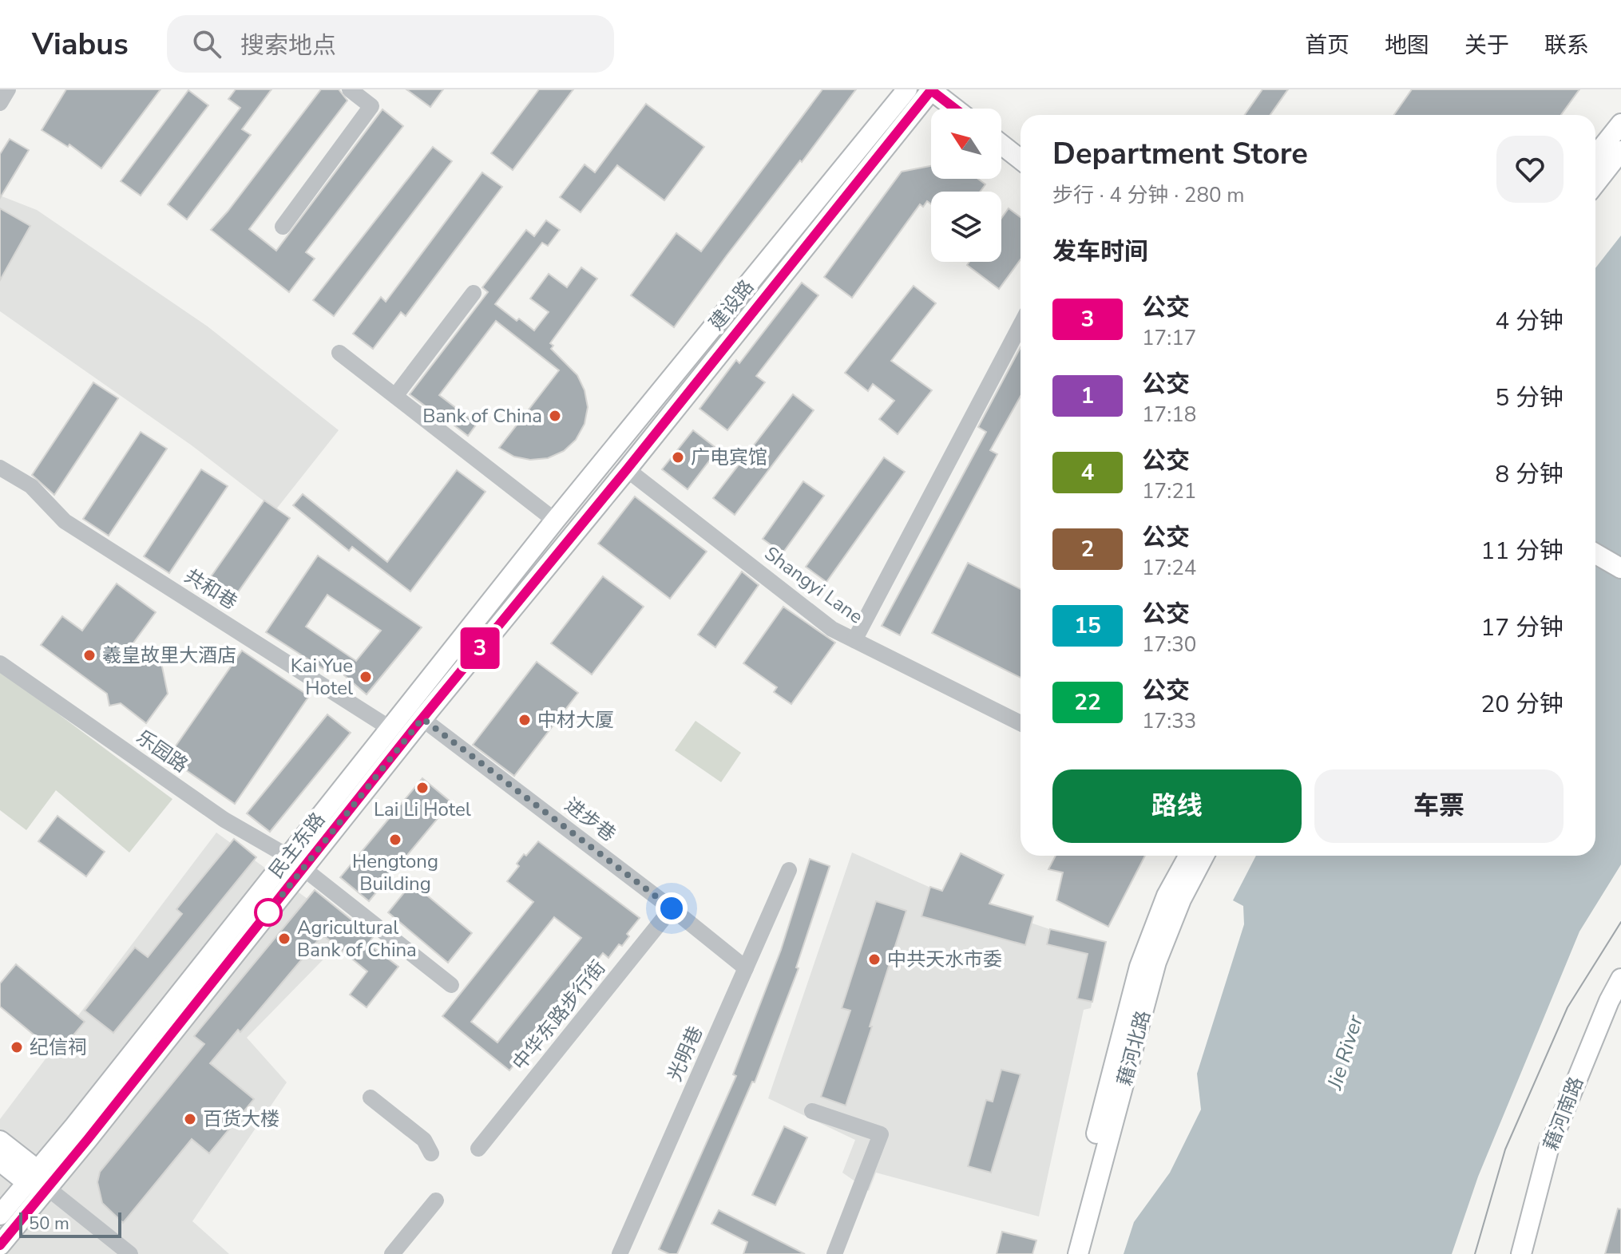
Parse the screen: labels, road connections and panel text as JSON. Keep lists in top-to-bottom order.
{
  "streets": {
    "main road": [
      "建设路",
      "民主东路",
      "藉河北路",
      "藉河南路"
    ],
    "street": [
      "Shangyi Lane",
      "共和巷",
      "乐园路",
      "进步巷",
      "中华东路步行街",
      "光明巷"
    ]
  },
  "crossings": [
    ["建设路", "民主东路"],
    ["Shangyi Lane", "民主东路"],
    ["共和巷", "民主东路"],
    ["乐园路", "民主东路"],
    ["进步巷", "民主东路"],
    ["进步巷", "中华东路步行街"],
    ["进步巷", "光明巷"]
  ],
  "water": ["Jie River"],
  "places": [
    "Bank of China",
    "广电宾馆",
    "羲皇故里大酒店",
    "Kai Yue Hotel",
    "中材大厦",
    "Lai Li Hotel",
    "Hengtong Building",
    "Agricultural Bank of China",
    "中共天水市委",
    "纪信祠",
    "百货大楼"
  ],
  "lines": ["bus line 3"],
  "scale_bar": "50 m",
  "north": "top left",
  "page": {
    "header": "Viabus",
    "search": "搜索地点",
    "nav": [
      "首页",
      "地图",
      "关于",
      "联系"
    ],
    "on_map": "3",
    "heading": [
      ["Department Store", "步行 · 4 分钟 · 280 m"],
      "发车时间"
    ],
    "list": [
      {
        "mark": "3",
        "name": "公交",
        "note": "17:17",
        "value": "4 分钟"
      },
      {
        "mark": "1",
        "name": "公交",
        "note": "17:18",
        "value": "5 分钟"
      },
      {
        "mark": "4",
        "name": "公交",
        "note": "17:21",
        "value": "8 分钟"
      },
      {
        "mark": "2",
        "name": "公交",
        "note": "17:24",
        "value": "11 分钟"
      },
      {
        "mark": "15",
        "name": "公交",
        "note": "17:30",
        "value": "17 分钟"
      },
      {
        "mark": "22",
        "name": "公交",
        "note": "17:33",
        "value": "20 分钟"
      }
    ],
    "buttons": ["路线", "车票"],
    "scale": "50 m"
  }
}
